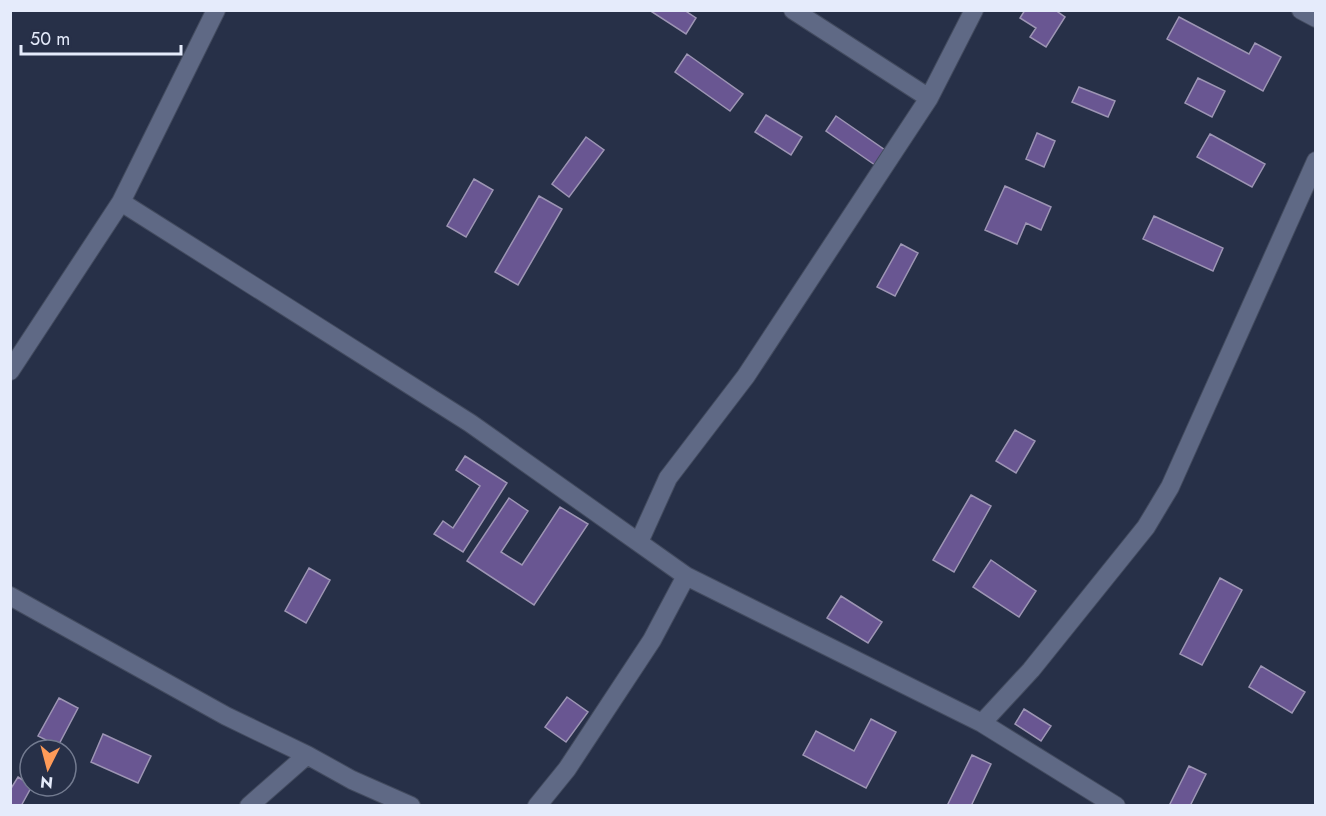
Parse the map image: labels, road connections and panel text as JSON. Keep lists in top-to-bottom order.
{
  "scale_bar": "50 m",
  "north": "bottom"
}
